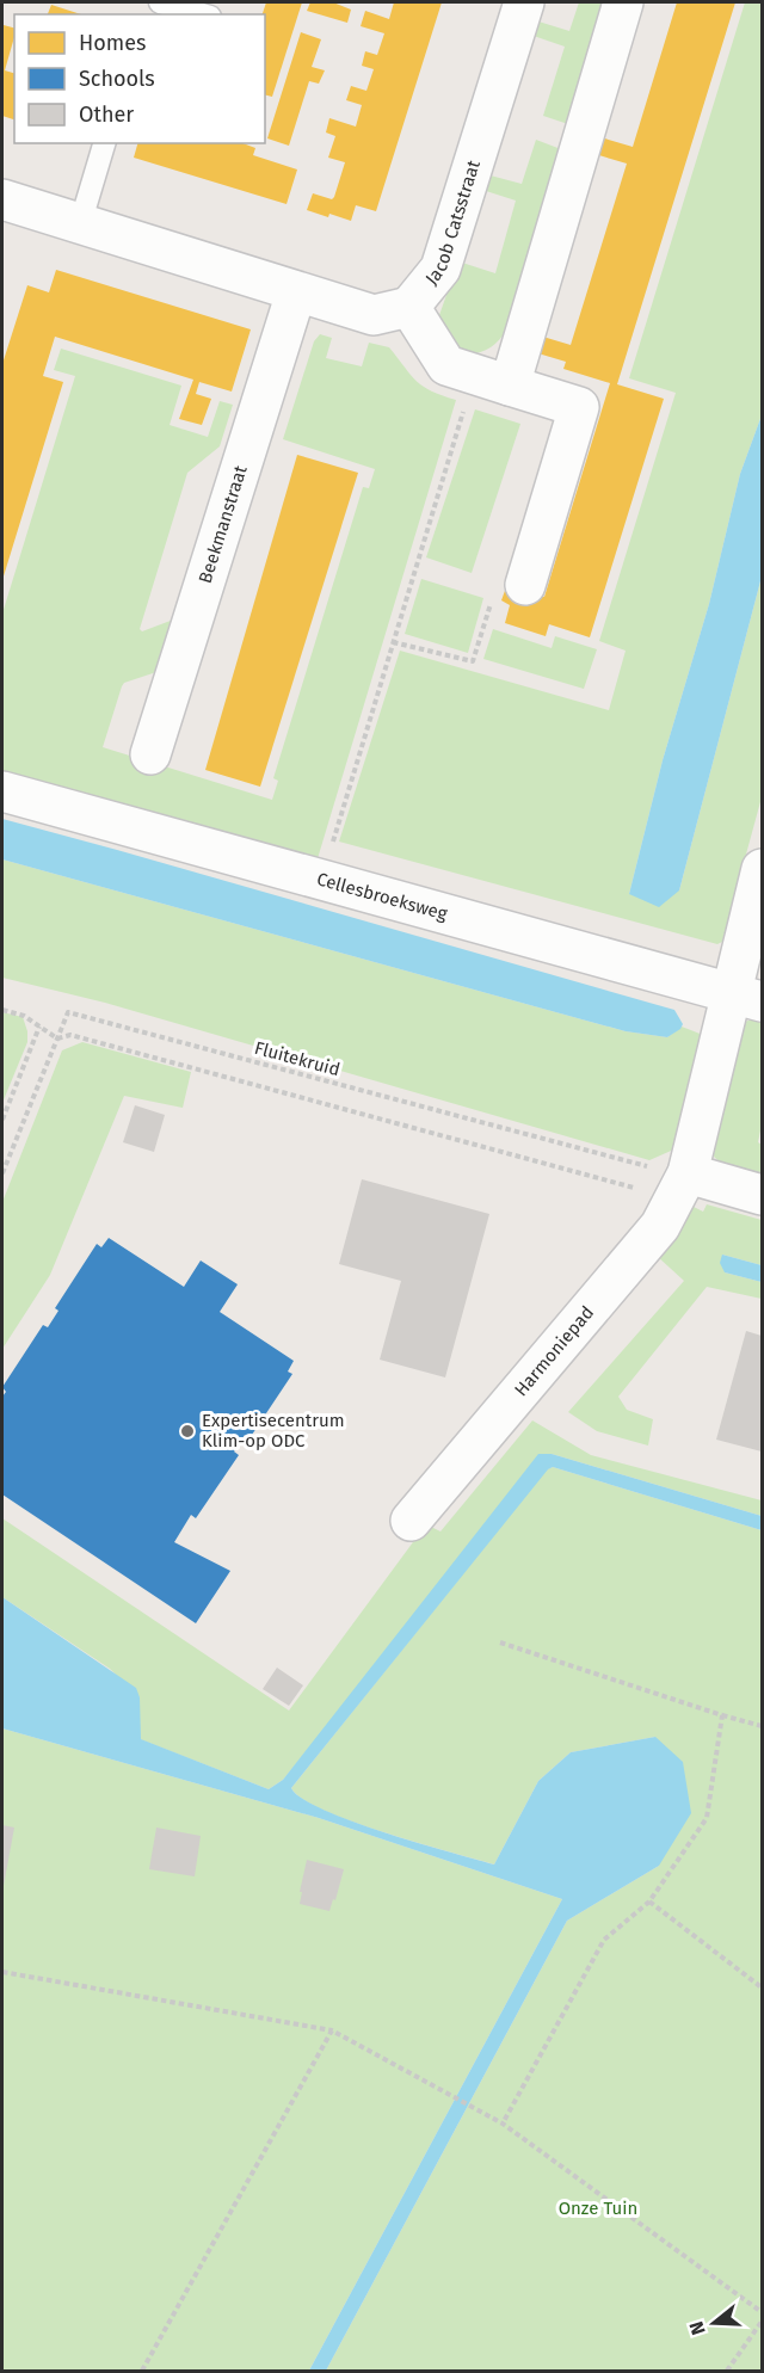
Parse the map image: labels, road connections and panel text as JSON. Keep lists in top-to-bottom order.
{
  "streets": {
    "street": [
      "Jacob Catsstraat",
      "Beekmanstraat",
      "Cellesbroeksweg",
      "Harmoniepad"
    ],
    "path": ["Fluitekruid"]
  },
  "crossings": [
    ["Cellesbroeksweg", "Harmoniepad"],
    ["Fluitekruid", "Harmoniepad"]
  ],
  "parks": ["Onze Tuin"],
  "places": ["Expertisecentrum Klim-op ODC"],
  "legend": ["Homes", "Schools", "Other"],
  "north": "left"
}
